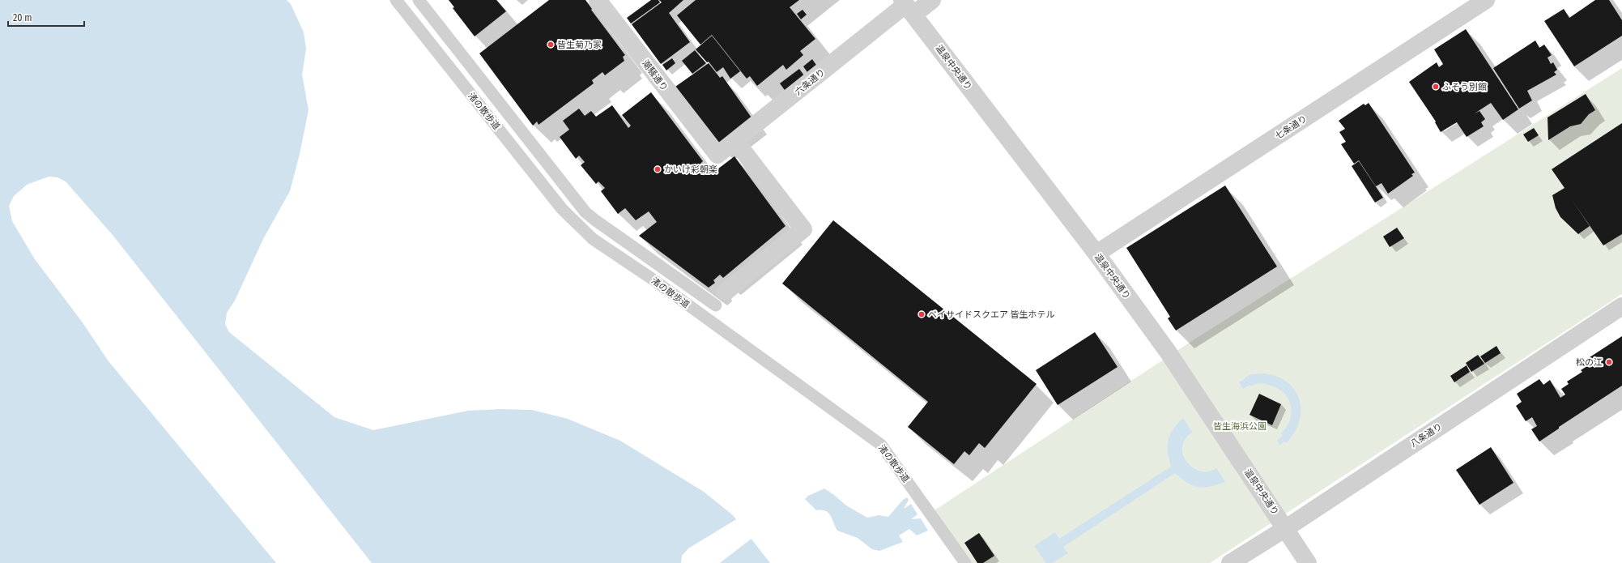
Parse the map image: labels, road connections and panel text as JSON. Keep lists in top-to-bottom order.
{
  "streets": {
    "street": [
      "温泉中央通り",
      "潮騒通り",
      "六条通り",
      "七条通り",
      "八条通り"
    ],
    "lane": ["渚の散歩道"]
  },
  "crossings": [
    ["温泉中央通り", "六条通り"],
    ["温泉中央通り", "七条通り"],
    ["温泉中央通り", "八条通り"],
    ["潮騒通り", "六条通り"]
  ],
  "parks": ["皆生海浜公園"],
  "places": [
    "皆生菊乃家",
    "ふそう別館",
    "かいけ彩朝楽",
    "ベイサイドスクエア 皆生ホテル",
    "松の江"
  ],
  "scale_bar": "20 m"
}
